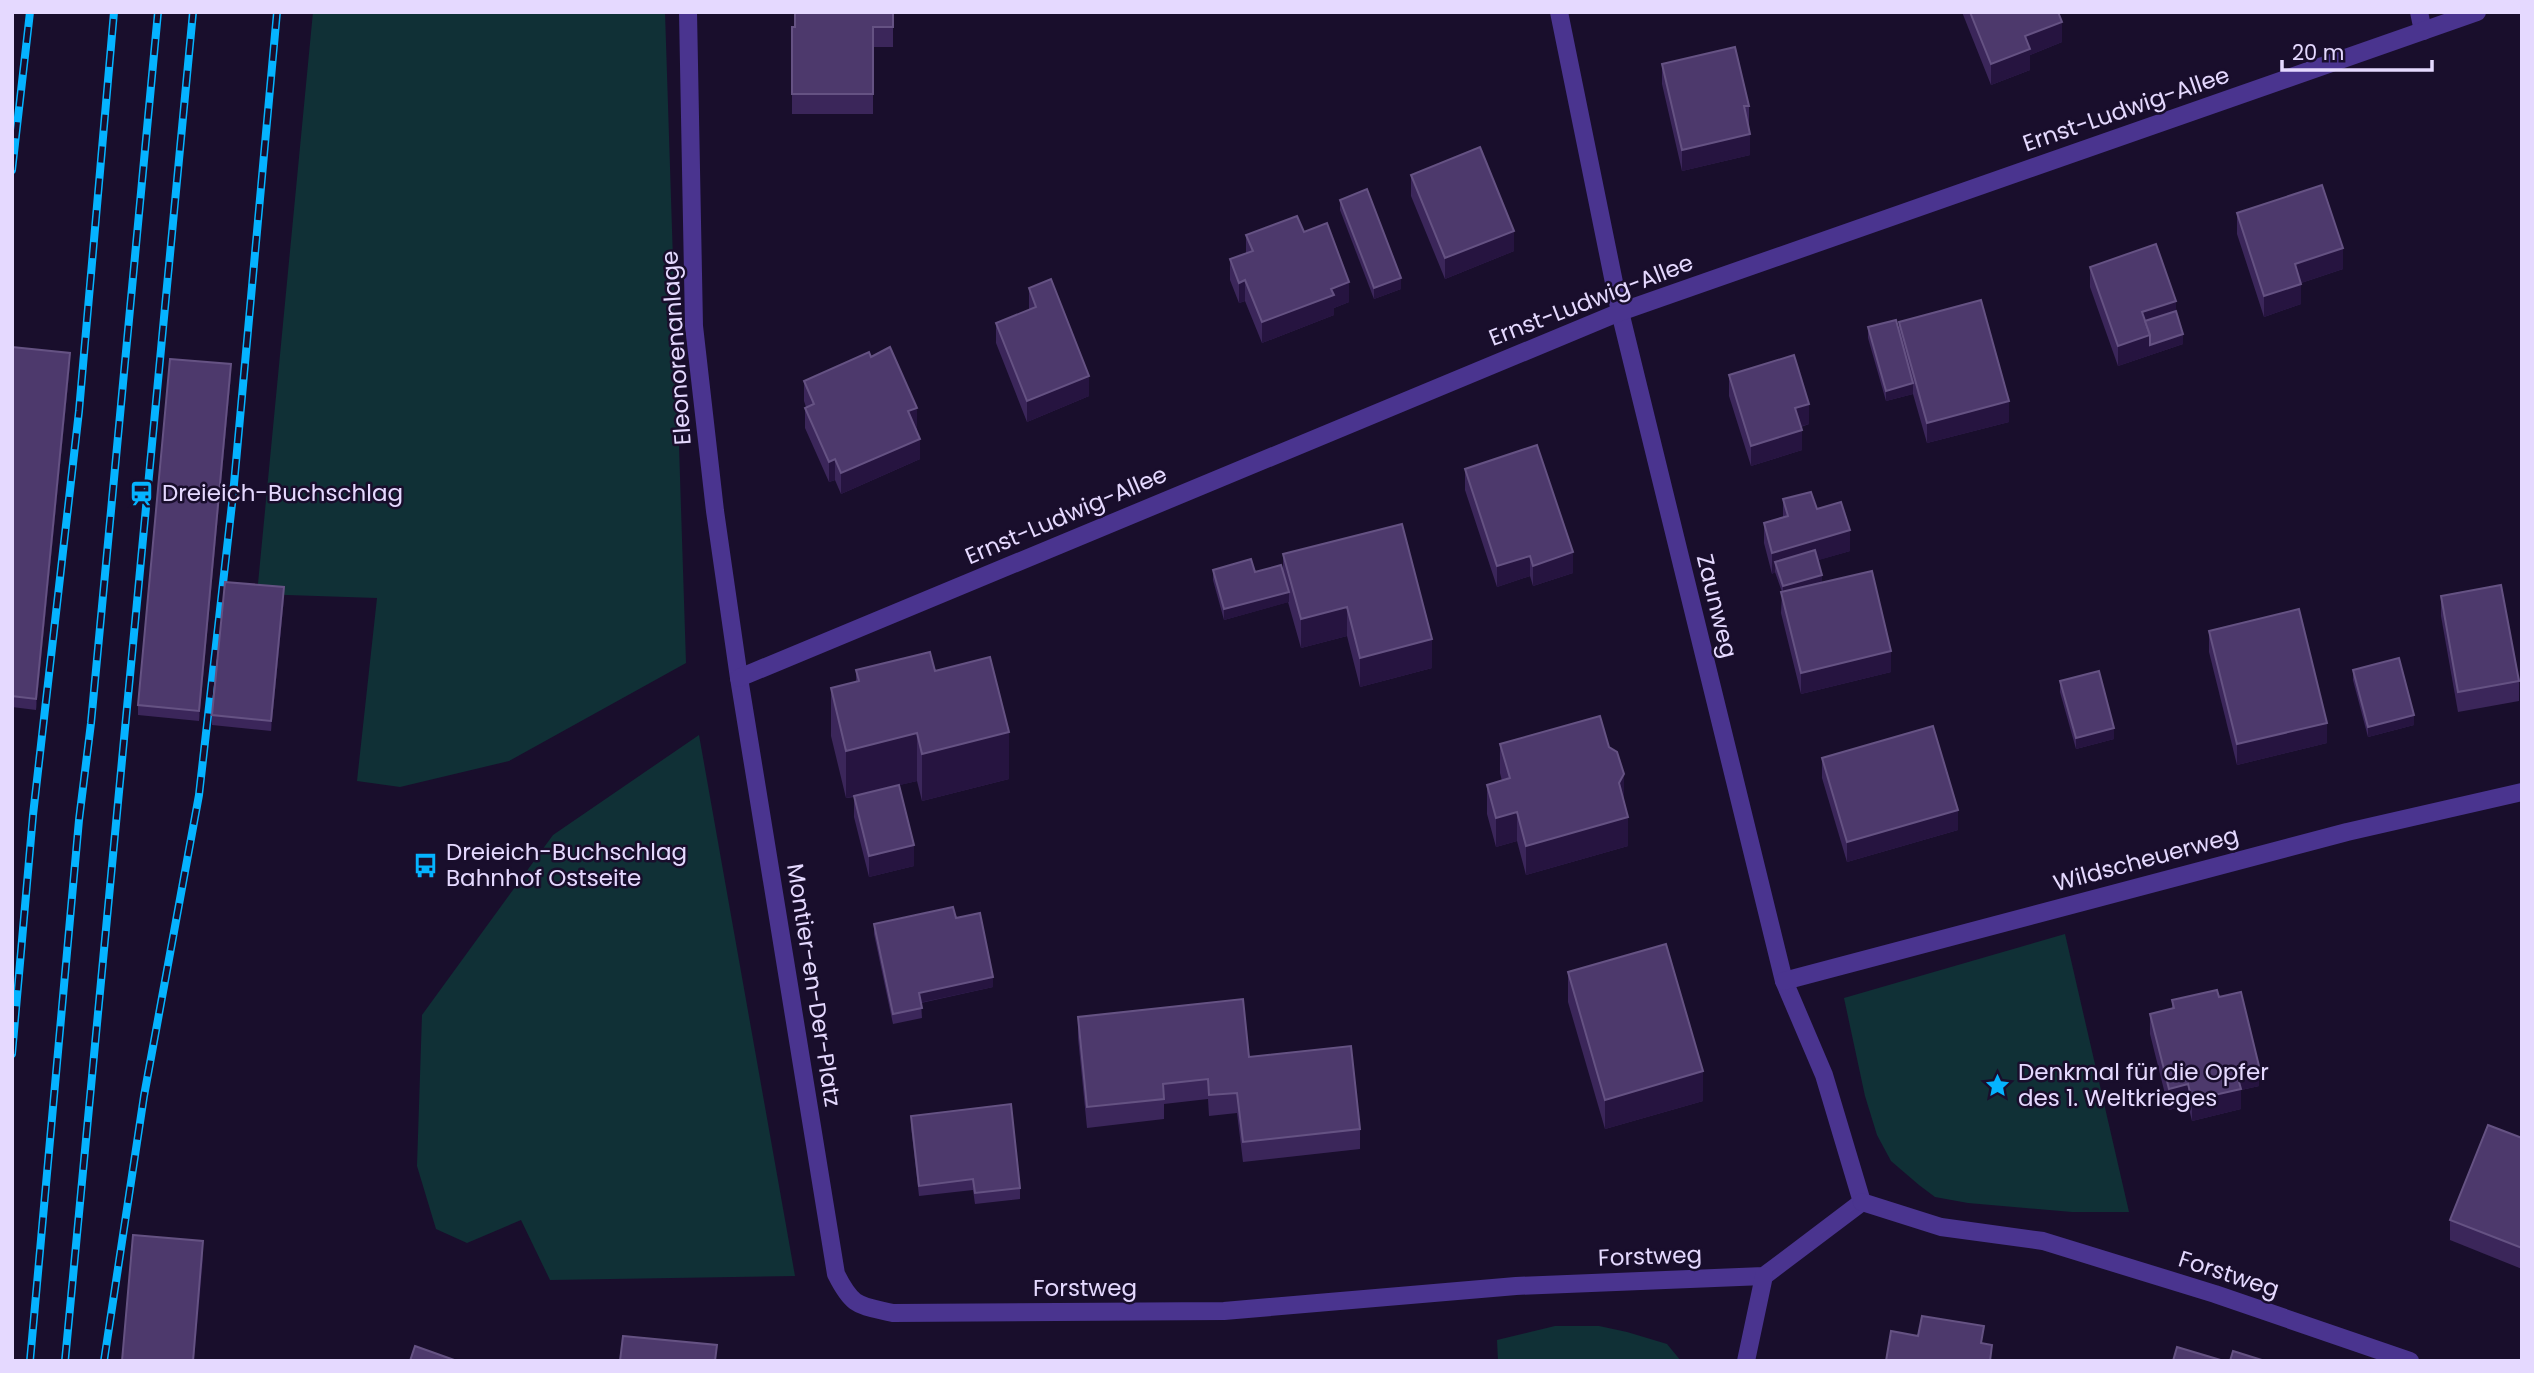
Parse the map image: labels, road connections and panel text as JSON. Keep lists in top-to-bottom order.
{
  "streets": {
    "street": [
      "Ernst-Ludwig-Allee",
      "Eleonorenanlage",
      "Zaunweg",
      "Wildscheuerweg",
      "Montier-en-Der-Platz",
      "Forstweg"
    ]
  },
  "crossings": [
    ["Ernst-Ludwig-Allee", "Eleonorenanlage"],
    ["Ernst-Ludwig-Allee", "Zaunweg"],
    ["Ernst-Ludwig-Allee", "Montier-en-Der-Platz"],
    ["Eleonorenanlage", "Montier-en-Der-Platz"],
    ["Zaunweg", "Wildscheuerweg"],
    ["Zaunweg", "Forstweg"],
    ["Montier-en-Der-Platz", "Forstweg"]
  ],
  "places": {
    "station": ["Dreieich-Buchschlag"],
    "bus stop": ["Dreieich-Buchschlag Bahnhof Ostseite"],
    "place": ["Denkmal für die Opfer des 1. Weltkrieges"]
  },
  "scale_bar": "20 m"
}
